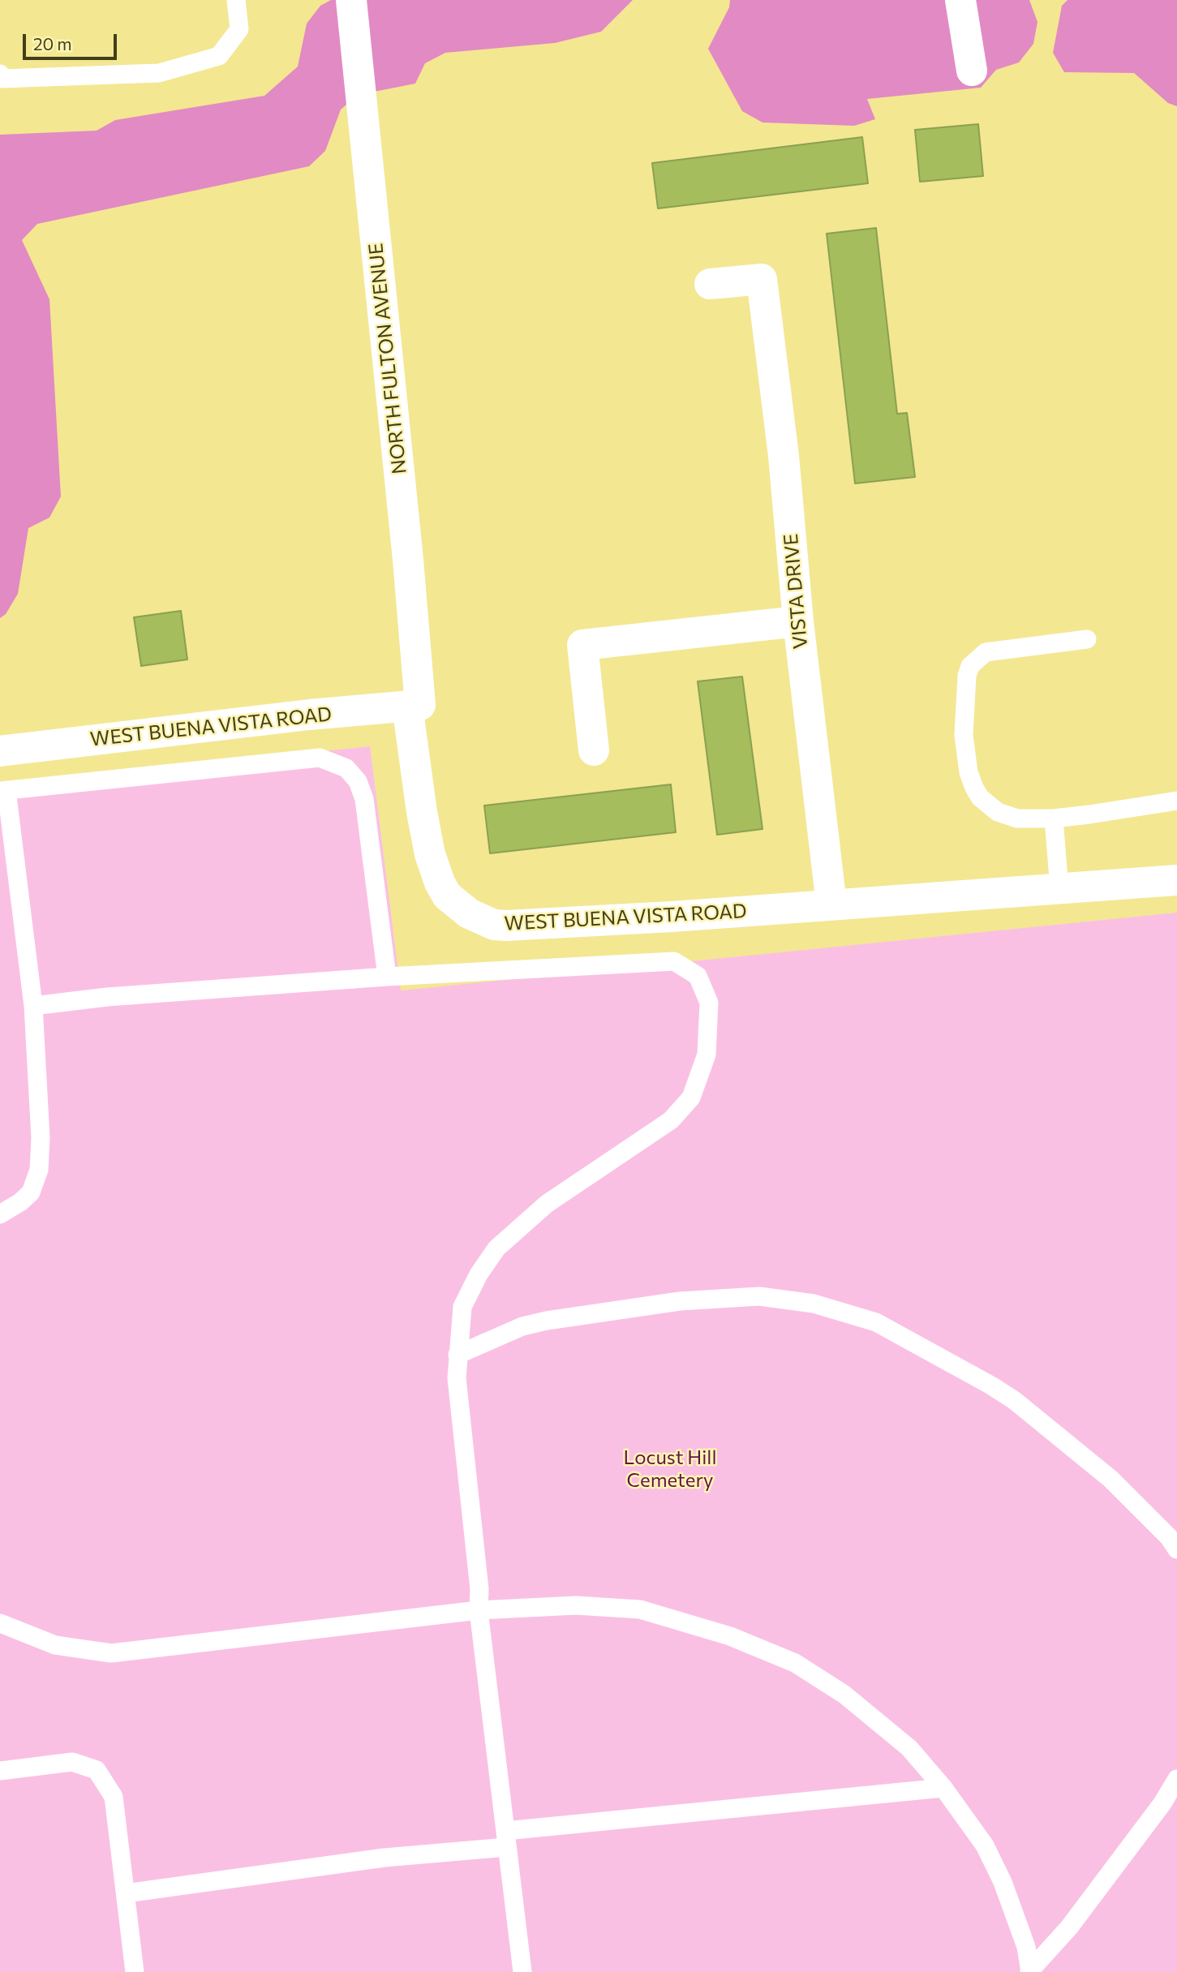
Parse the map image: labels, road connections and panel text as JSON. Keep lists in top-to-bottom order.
{
  "streets": {
    "street": ["NORTH FULTON AVENUE", "VISTA DRIVE", "WEST BUENA VISTA ROAD"]
  },
  "crossings": [
    ["NORTH FULTON AVENUE", "WEST BUENA VISTA ROAD"],
    ["VISTA DRIVE", "WEST BUENA VISTA ROAD"]
  ],
  "parks": ["Locust Hill Cemetery"],
  "scale_bar": "20 m"
}
